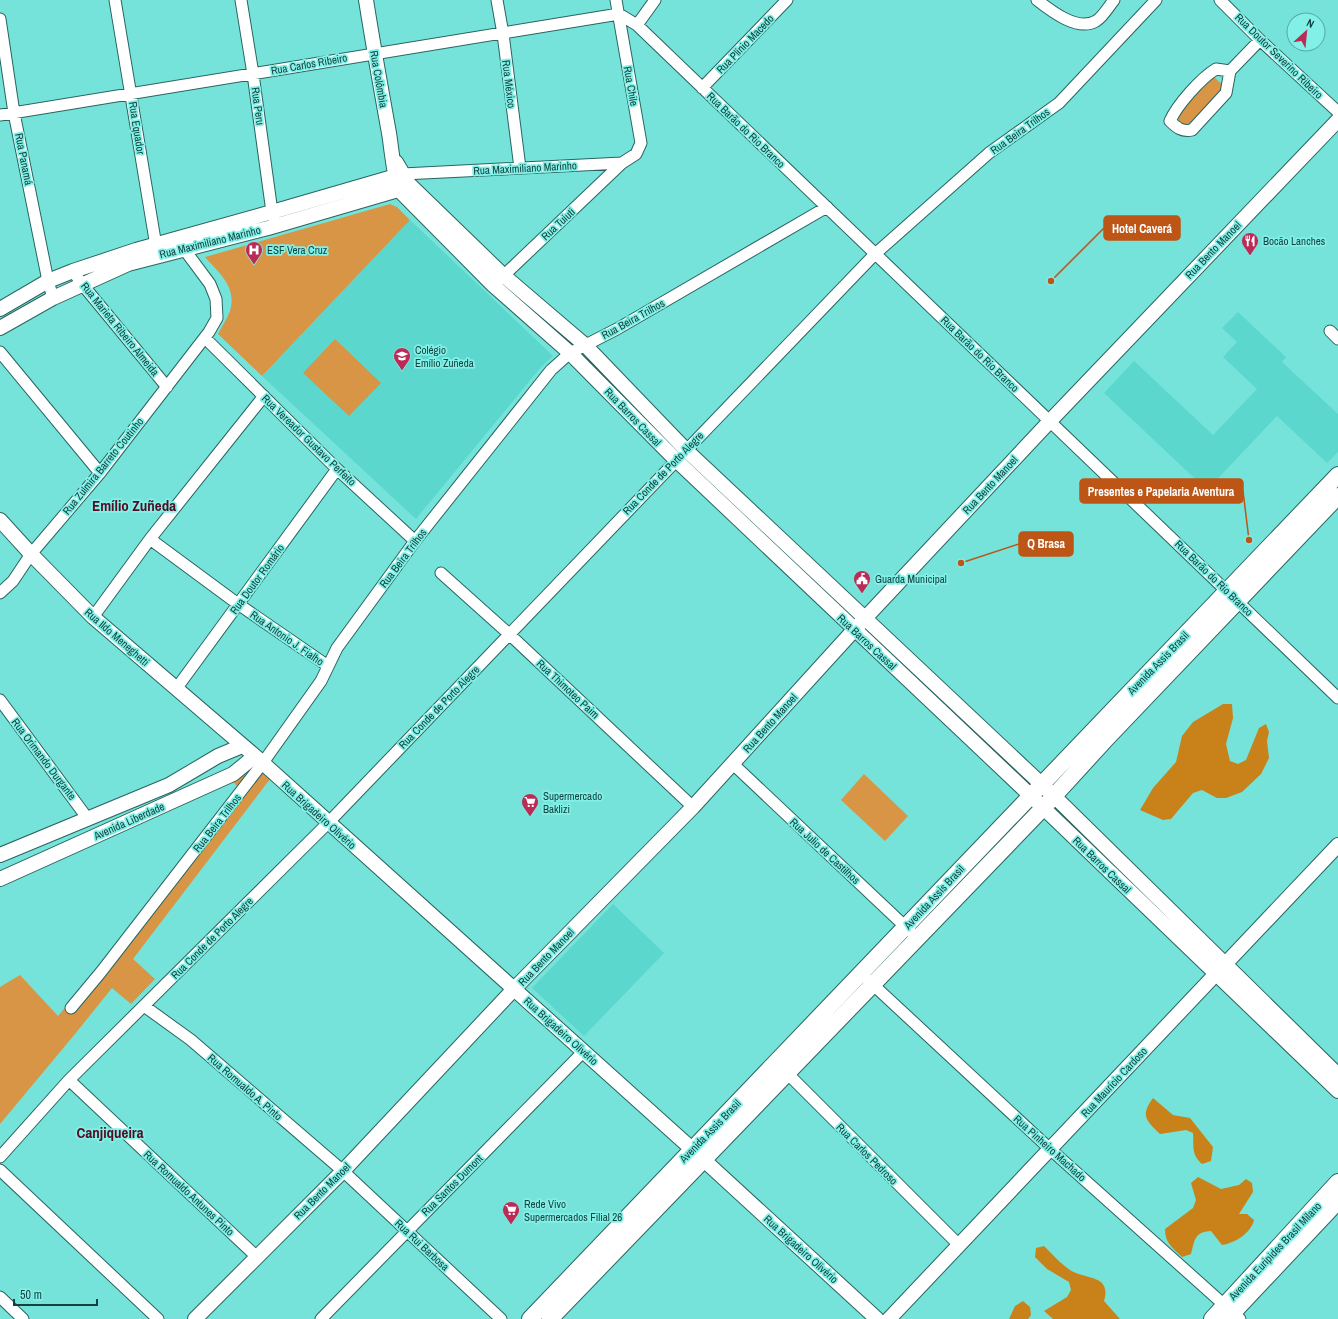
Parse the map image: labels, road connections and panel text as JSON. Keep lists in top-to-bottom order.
{
  "streets": {
    "main road": ["Avenida Assis Brasil", "Avenida Euripides Brasil Milano"],
    "street": [
      "Rua Plínio Macedo",
      "Rua Doutor Severino Ribeiro",
      "Rua Carlos Ribeiro",
      "Rua Colômbia",
      "Rua México",
      "Rua Chile",
      "Rua Peru",
      "Rua Equador",
      "Rua Barão do Rio Branco",
      "Rua Beira Trilhos",
      "Rua Panamá",
      "Rua Maximiliano Marinho",
      "Rua Tuiuti",
      "Rua Bento Manoel",
      "Rua Marieta Ribeiro Almeida",
      "Rua Barros Cassal",
      "Rua Vereador Gustavo Perfeito",
      "Rua Zulmira Barreto Coutinho",
      "Rua Conde de Porto Alegre",
      "Rua Doutor Romário",
      "Rua Ildo Meneghetti",
      "Rua Antonio J. Fialho",
      "Rua Thimoteo Paim",
      "Rua Orimando Durgante",
      "Rua Brigadeiro Olivério",
      "Avenida Liberdade",
      "Rua Julio de Castilhos",
      "Rua Maurício Cardoso",
      "Rua Romualdo A. Pinto",
      "Rua Pinheiro Machado",
      "Rua Carlos Pedroso",
      "Rua Santos Dumont",
      "Rua Romualdo Antunes Pinto",
      "Rua Rui Barbosa"
    ]
  },
  "crossings": [
    ["Rua Plínio Macedo", "Rua Barão do Rio Branco"],
    ["Rua Carlos Ribeiro", "Rua Colômbia"],
    ["Rua Carlos Ribeiro", "Rua México"],
    ["Rua Carlos Ribeiro", "Rua Chile"],
    ["Rua Carlos Ribeiro", "Rua Peru"],
    ["Rua Carlos Ribeiro", "Rua Equador"],
    ["Rua Carlos Ribeiro", "Rua Barão do Rio Branco"],
    ["Rua Carlos Ribeiro", "Rua Panamá"],
    ["Rua Colômbia", "Rua Maximiliano Marinho"],
    ["Rua Colômbia", "Rua Barros Cassal"],
    ["Rua México", "Rua Maximiliano Marinho"],
    ["Rua Chile", "Rua Barão do Rio Branco"],
    ["Rua Chile", "Rua Maximiliano Marinho"],
    ["Rua Chile", "Rua Tuiuti"],
    ["Rua Peru", "Rua Maximiliano Marinho"],
    ["Rua Equador", "Rua Maximiliano Marinho"],
    ["Rua Barão do Rio Branco", "Rua Beira Trilhos"],
    ["Rua Barão do Rio Branco", "Rua Bento Manoel"],
    ["Rua Barão do Rio Branco", "Rua Conde de Porto Alegre"],
    ["Rua Barão do Rio Branco", "Avenida Assis Brasil"],
    ["Rua Beira Trilhos", "Rua Barros Cassal"],
    ["Rua Beira Trilhos", "Rua Vereador Gustavo Perfeito"],
    ["Rua Beira Trilhos", "Rua Conde de Porto Alegre"],
    ["Rua Beira Trilhos", "Rua Antonio J. Fialho"],
    ["Rua Beira Trilhos", "Rua Brigadeiro Olivério"],
    ["Rua Beira Trilhos", "Avenida Liberdade"],
    ["Rua Panamá", "Rua Maximiliano Marinho"],
    ["Rua Maximiliano Marinho", "Rua Tuiuti"],
    ["Rua Maximiliano Marinho", "Rua Marieta Ribeiro Almeida"],
    ["Rua Maximiliano Marinho", "Rua Barros Cassal"],
    ["Rua Maximiliano Marinho", "Rua Zulmira Barreto Coutinho"],
    ["Rua Tuiuti", "Rua Barros Cassal"],
    ["Rua Bento Manoel", "Rua Barros Cassal"],
    ["Rua Bento Manoel", "Rua Thimoteo Paim"],
    ["Rua Bento Manoel", "Rua Brigadeiro Olivério"],
    ["Rua Bento Manoel", "Rua Julio de Castilhos"],
    ["Rua Bento Manoel", "Rua Romualdo A. Pinto"],
    ["Rua Bento Manoel", "Rua Romualdo Antunes Pinto"],
    ["Rua Bento Manoel", "Rua Rui Barbosa"],
    ["Rua Marieta Ribeiro Almeida", "Rua Zulmira Barreto Coutinho"],
    ["Rua Barros Cassal", "Rua Conde de Porto Alegre"],
    ["Rua Barros Cassal", "Avenida Assis Brasil"],
    ["Rua Barros Cassal", "Rua Maurício Cardoso"],
    ["Rua Vereador Gustavo Perfeito", "Rua Zulmira Barreto Coutinho"],
    ["Rua Vereador Gustavo Perfeito", "Rua Doutor Romário"],
    ["Rua Zulmira Barreto Coutinho", "Rua Ildo Meneghetti"],
    ["Rua Conde de Porto Alegre", "Rua Thimoteo Paim"],
    ["Rua Conde de Porto Alegre", "Rua Brigadeiro Olivério"],
    ["Rua Conde de Porto Alegre", "Rua Romualdo A. Pinto"],
    ["Rua Conde de Porto Alegre", "Rua Romualdo Antunes Pinto"],
    ["Rua Doutor Romário", "Rua Ildo Meneghetti"],
    ["Rua Doutor Romário", "Rua Antonio J. Fialho"],
    ["Rua Ildo Meneghetti", "Rua Brigadeiro Olivério"],
    ["Rua Ildo Meneghetti", "Avenida Liberdade"],
    ["Avenida Assis Brasil", "Rua Brigadeiro Olivério"],
    ["Avenida Assis Brasil", "Rua Julio de Castilhos"],
    ["Avenida Assis Brasil", "Rua Pinheiro Machado"],
    ["Avenida Assis Brasil", "Rua Carlos Pedroso"],
    ["Rua Orimando Durgante", "Avenida Liberdade"],
    ["Rua Brigadeiro Olivério", "Avenida Liberdade"],
    ["Rua Brigadeiro Olivério", "Rua Santos Dumont"],
    ["Rua Maurício Cardoso", "Rua Pinheiro Machado"],
    ["Rua Maurício Cardoso", "Rua Carlos Pedroso"],
    ["Rua Romualdo A. Pinto", "Rua Rui Barbosa"],
    ["Rua Pinheiro Machado", "Avenida Euripides Brasil Milano"],
    ["Rua Santos Dumont", "Rua Rui Barbosa"]
  ],
  "districts": ["Emílio Zuñeda", "Canjiqueira"],
  "places": {
    "restaurant": ["Bocão Lanches"],
    "hospital": ["ESF Vera Cruz"],
    "other": ["Hotel Caverá", "Presentes e Papelaria Aventura", "Q Brasa"],
    "school or university": ["Colégio Emílio Zuñeda"],
    "public building": ["Guarda Municipal"],
    "supermarket": ["Supermercado Baklizi", "Rede Vivo Supermercados Filial 26"]
  },
  "scale_bar": "50 m",
  "north": "top right"
}
